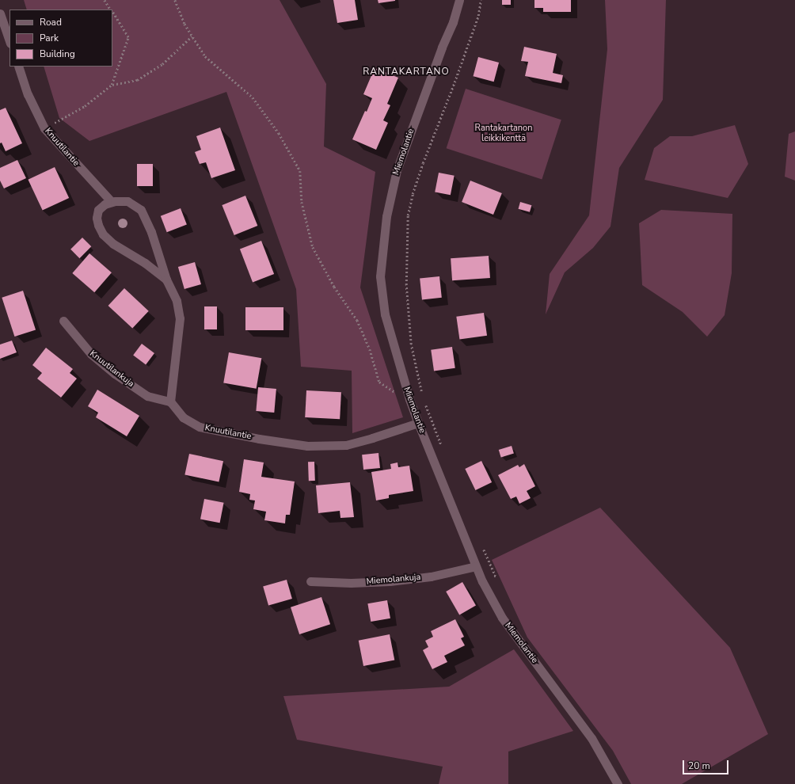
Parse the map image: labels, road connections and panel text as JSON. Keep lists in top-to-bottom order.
{
  "streets": {
    "street": [
      "Knuutilantie",
      "Miemolantie",
      "Knuutilankuja",
      "Miemolankuja"
    ]
  },
  "crossings": [
    ["Knuutilantie", "Miemolantie"],
    ["Knuutilantie", "Knuutilankuja"],
    ["Miemolantie", "Miemolankuja"]
  ],
  "districts": ["RANTAKARTANO"],
  "parks": ["Rantakartanon leikkikenttä"],
  "legend": ["Road", "Park", "Building"],
  "scale_bar": "20 m"
}
